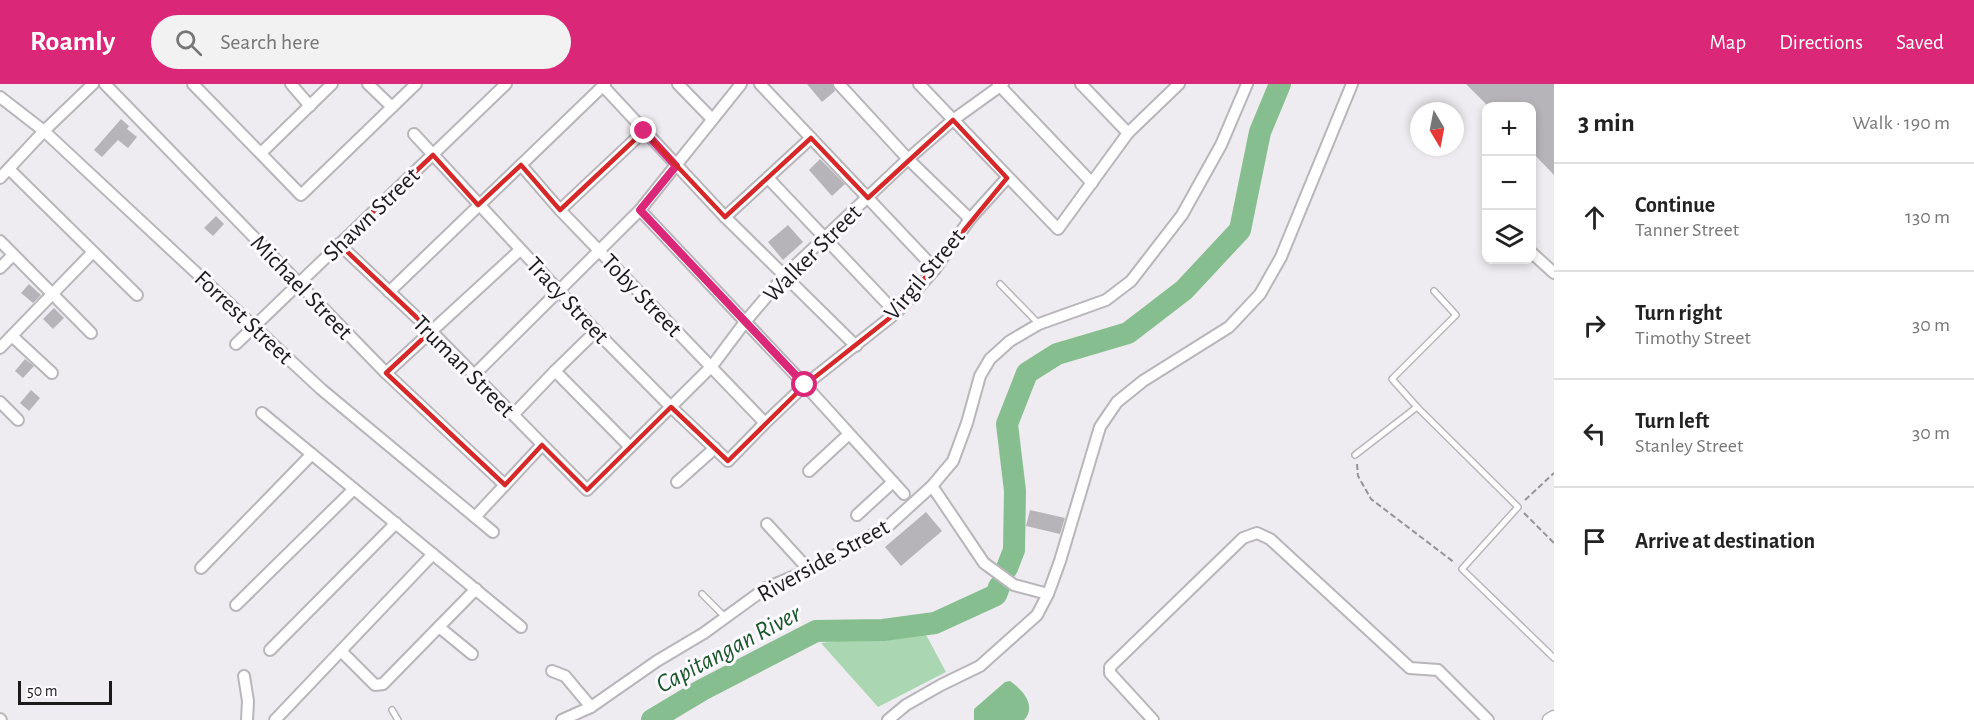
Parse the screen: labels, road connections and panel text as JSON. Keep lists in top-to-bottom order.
{
  "streets": {
    "street": [
      "Shawn Street",
      "Walker Street",
      "Virgil Street",
      "Michael Street",
      "Toby Street",
      "Tracy Street",
      "Forrest Street",
      "Truman Street",
      "Riverside Street"
    ]
  },
  "crossings": [
    ["Shawn Street", "Michael Street"],
    ["Shawn Street", "Tracy Street"],
    ["Shawn Street", "Forrest Street"],
    ["Shawn Street", "Truman Street"],
    ["Walker Street", "Toby Street"],
    ["Walker Street", "Tracy Street"],
    ["Walker Street", "Truman Street"],
    ["Virgil Street", "Toby Street"],
    ["Virgil Street", "Tracy Street"]
  ],
  "water": ["Capitangan River"],
  "scale_bar": "50 m",
  "north": "bottom",
  "page": {
    "header": "Roamly",
    "search": "Search here",
    "nav": ["Map", "Directions", "Saved"],
    "heading": ["3 min", "Walk · 190 m"],
    "map_buttons": ["+", "−"],
    "list": [
      ["Continue", "Tanner Street", "130 m"],
      ["Turn right", "Timothy Street", "30 m"],
      ["Turn left", "Stanley Street", "30 m"],
      "Arrive at destination"
    ],
    "scale": "50 m"
  }
}
